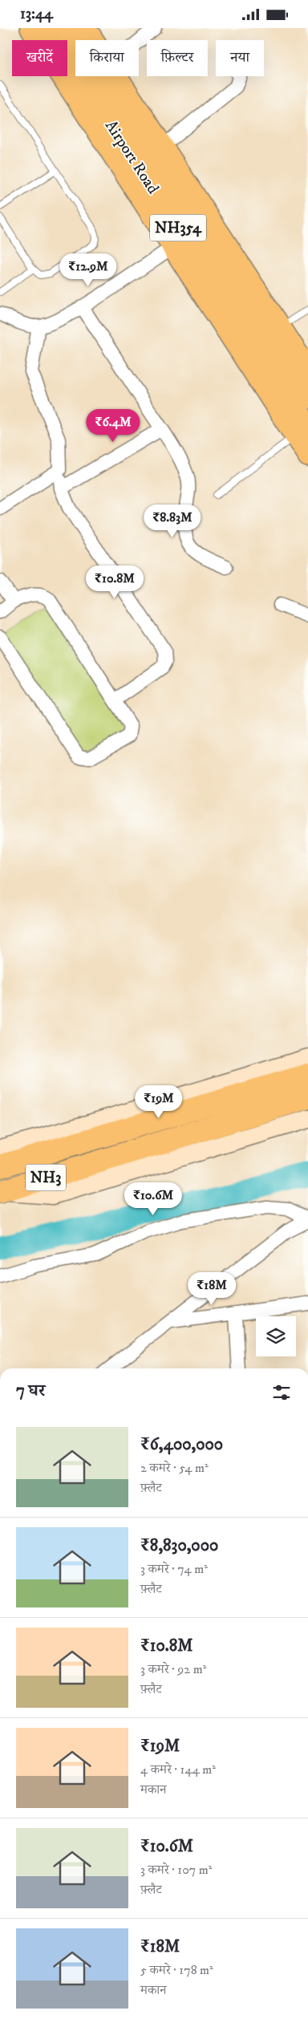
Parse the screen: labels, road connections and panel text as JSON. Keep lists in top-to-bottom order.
{
  "streets": {
    "highway": ["Airport Road", "NH354", "NH3"]
  },
  "page": {
    "status": "13:44",
    "chip": [
      "खरीदें",
      "किराया",
      "फ़िल्टर",
      "नया"
    ],
    "price": [
      "₹12.9M",
      "₹6.4M",
      "₹8.83M",
      "₹10.8M",
      "₹19M",
      "₹10.6M",
      "₹18M"
    ],
    "heading": "7 घर",
    "list": [
      {
        "name": "₹6,400,000",
        "note": "2 कमरे · 54 m² · फ़्लैट"
      },
      {
        "name": "₹8,830,000",
        "note": "3 कमरे · 74 m² · फ़्लैट"
      },
      {
        "name": "₹10.8M",
        "note": "3 कमरे · 92 m² · फ़्लैट"
      },
      {
        "name": "₹19M",
        "note": "4 कमरे · 144 m² · मकान"
      },
      {
        "name": "₹10.6M",
        "note": "3 कमरे · 107 m² · फ़्लैट"
      },
      {
        "name": "₹18M",
        "note": "5 कमरे · 178 m² · मकान"
      }
    ]
  }
}
